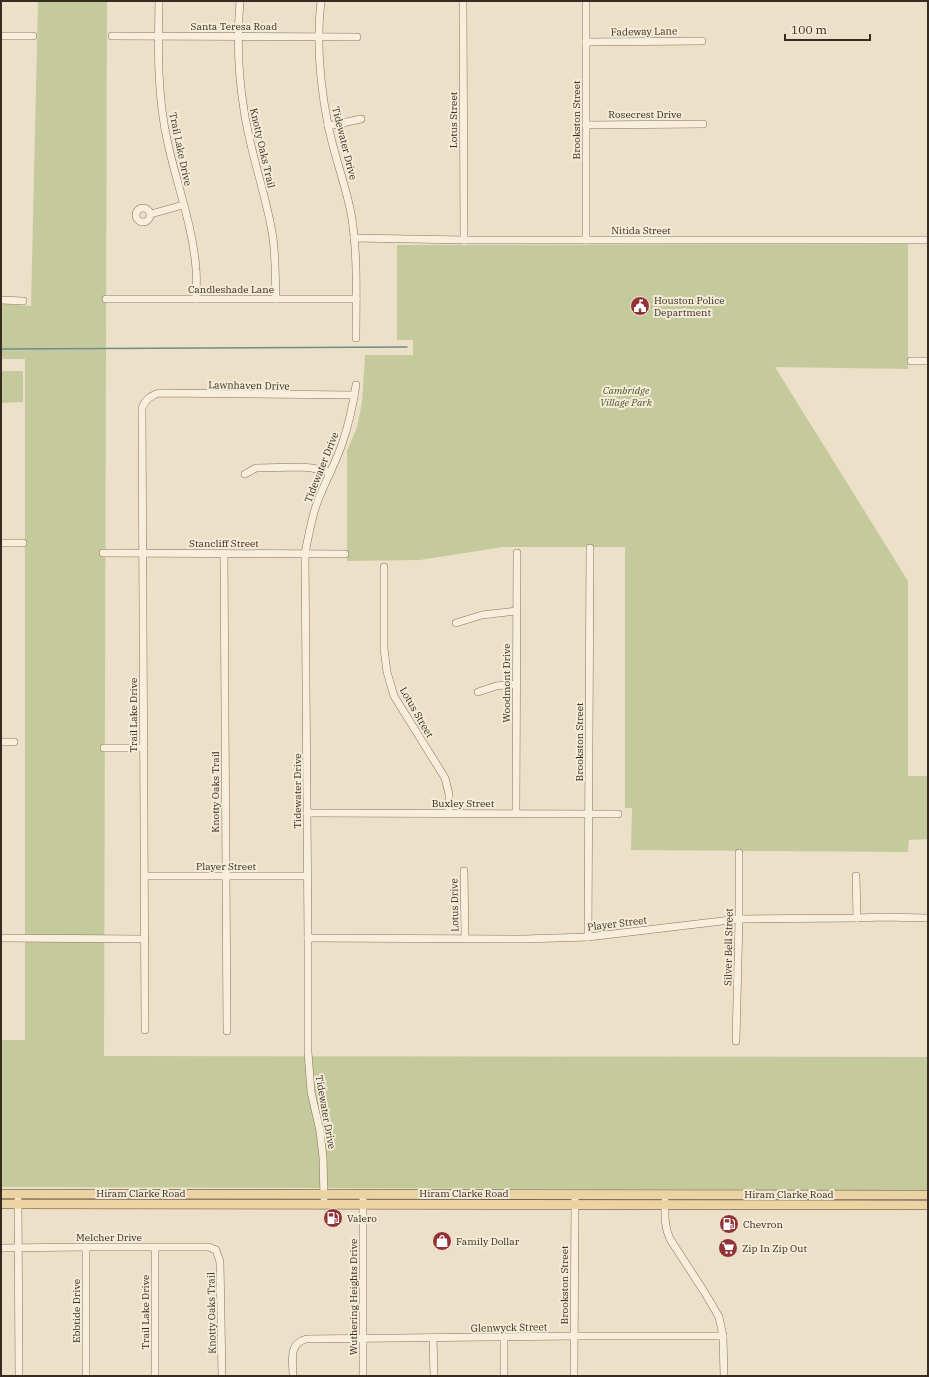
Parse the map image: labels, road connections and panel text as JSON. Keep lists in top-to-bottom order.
{
  "streets": {
    "main road": ["Hiram Clarke Road"],
    "street": [
      "Santa Teresa Road",
      "Fadeway Lane",
      "Rosecrest Drive",
      "Lotus Street",
      "Brookston Street",
      "Tidewater Drive",
      "Knotty Oaks Trail",
      "Trail Lake Drive",
      "Nitida Street",
      "Candleshade Lane",
      "Lawnhaven Drive",
      "Stancliff Street",
      "Woodmont Drive",
      "Buxley Street",
      "Player Street",
      "Lotus Drive",
      "Silver Bell Street",
      "Melcher Drive",
      "Wuthering Heights Drive",
      "Ebbtide Drive",
      "Glenwyck Street"
    ]
  },
  "crossings": [
    ["Santa Teresa Road", "Tidewater Drive"],
    ["Santa Teresa Road", "Knotty Oaks Trail"],
    ["Santa Teresa Road", "Trail Lake Drive"],
    ["Fadeway Lane", "Brookston Street"],
    ["Rosecrest Drive", "Brookston Street"],
    ["Lotus Street", "Nitida Street"],
    ["Lotus Street", "Buxley Street"],
    ["Brookston Street", "Nitida Street"],
    ["Brookston Street", "Buxley Street"],
    ["Brookston Street", "Player Street"],
    ["Brookston Street", "Hiram Clarke Road"],
    ["Brookston Street", "Glenwyck Street"],
    ["Tidewater Drive", "Nitida Street"],
    ["Tidewater Drive", "Candleshade Lane"],
    ["Tidewater Drive", "Lawnhaven Drive"],
    ["Tidewater Drive", "Stancliff Street"],
    ["Tidewater Drive", "Buxley Street"],
    ["Tidewater Drive", "Player Street"],
    ["Tidewater Drive", "Hiram Clarke Road"],
    ["Knotty Oaks Trail", "Candleshade Lane"],
    ["Knotty Oaks Trail", "Stancliff Street"],
    ["Knotty Oaks Trail", "Player Street"],
    ["Knotty Oaks Trail", "Melcher Drive"],
    ["Trail Lake Drive", "Candleshade Lane"],
    ["Trail Lake Drive", "Lawnhaven Drive"],
    ["Trail Lake Drive", "Stancliff Street"],
    ["Trail Lake Drive", "Player Street"],
    ["Trail Lake Drive", "Melcher Drive"],
    ["Woodmont Drive", "Buxley Street"],
    ["Player Street", "Lotus Drive"],
    ["Player Street", "Silver Bell Street"],
    ["Hiram Clarke Road", "Wuthering Heights Drive"],
    ["Melcher Drive", "Ebbtide Drive"],
    ["Wuthering Heights Drive", "Glenwyck Street"]
  ],
  "parks": ["Cambridge Village Park"],
  "places": {
    "public building": ["Houston Police Department"],
    "fuel station": ["Valero", "Chevron"],
    "shop": ["Family Dollar"],
    "supermarket": ["Zip In Zip Out"]
  },
  "scale_bar": "100 m"
}
